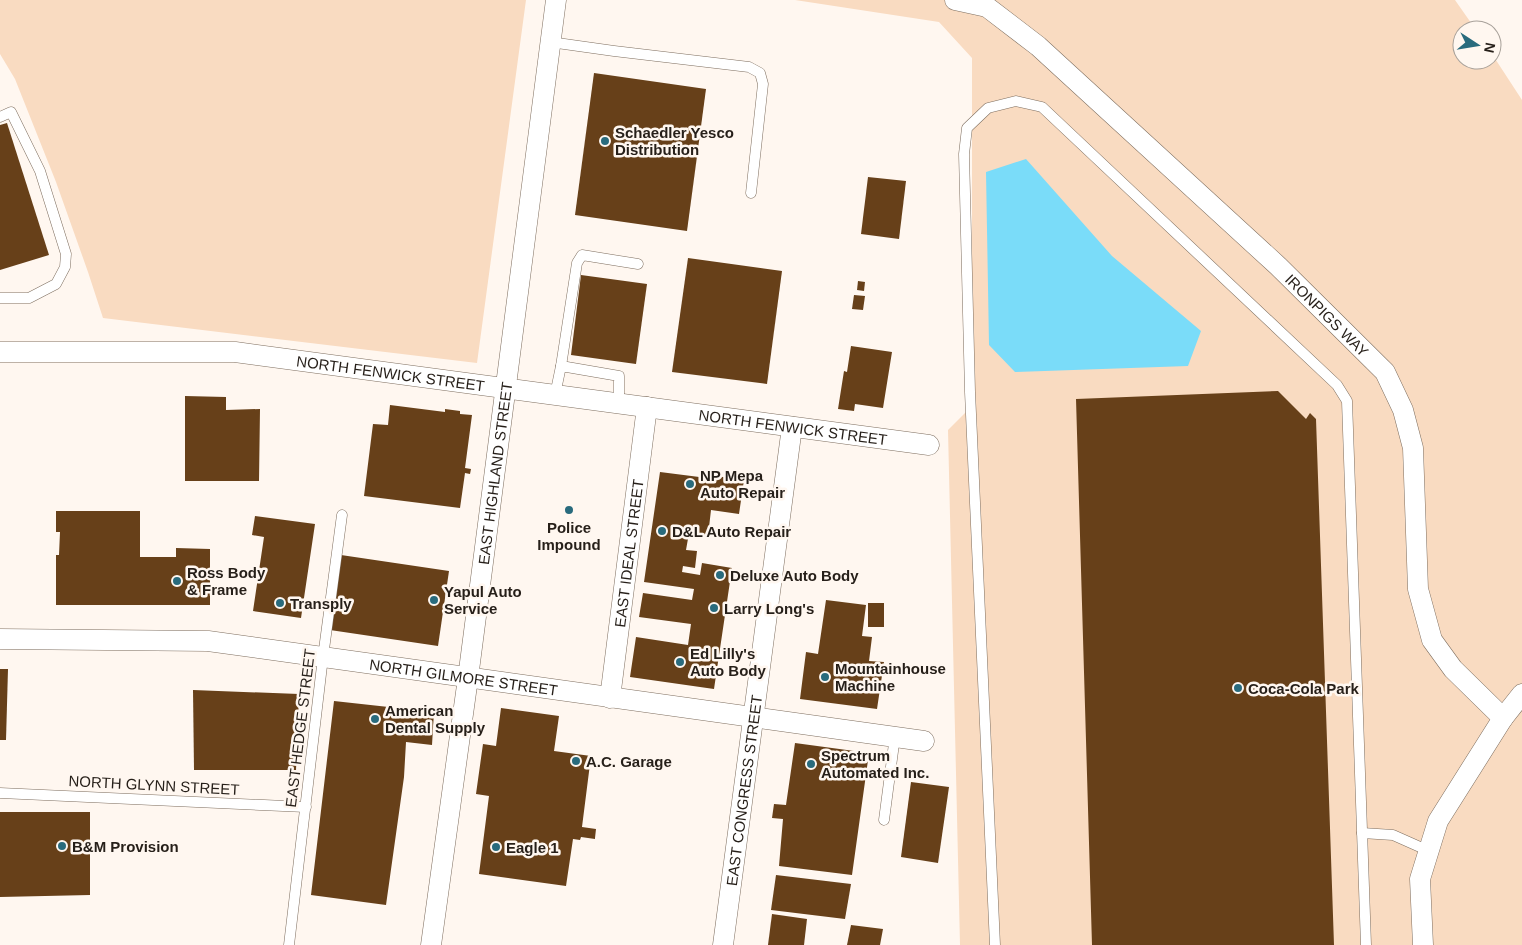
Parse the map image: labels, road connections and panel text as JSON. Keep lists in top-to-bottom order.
{
  "streets": {
    "street": [
      "IRONPIGS WAY",
      "NORTH FENWICK STREET",
      "EAST HIGHLAND STREET",
      "EAST IDEAL STREET",
      "NORTH GILMORE STREET",
      "EAST CONGRESS STREET"
    ],
    "lane": ["EAST HEDGE STREET", "NORTH GLYNN STREET"]
  },
  "crossings": [
    ["NORTH FENWICK STREET", "EAST HIGHLAND STREET"],
    ["NORTH FENWICK STREET", "EAST IDEAL STREET"],
    ["NORTH FENWICK STREET", "EAST CONGRESS STREET"],
    ["EAST HIGHLAND STREET", "NORTH GILMORE STREET"],
    ["EAST IDEAL STREET", "NORTH GILMORE STREET"],
    ["NORTH GILMORE STREET", "EAST HEDGE STREET"],
    ["NORTH GILMORE STREET", "EAST CONGRESS STREET"],
    ["EAST HEDGE STREET", "NORTH GLYNN STREET"]
  ],
  "places": [
    "Schaedler Yesco Distribution",
    "NP Mepa Auto Repair",
    "Police Impound",
    "D&L Auto Repair",
    "Deluxe Auto Body",
    "Ross Body & Frame",
    "Yapul Auto Service",
    "Transply",
    "Larry Long's",
    "Ed Lilly's Auto Body",
    "Mountainhouse Machine",
    "Coca-Cola Park",
    "American Dental Supply",
    "A.C. Garage",
    "Spectrum Automated Inc.",
    "B&M Provision",
    "Eagle 1"
  ],
  "north": "right"
}
